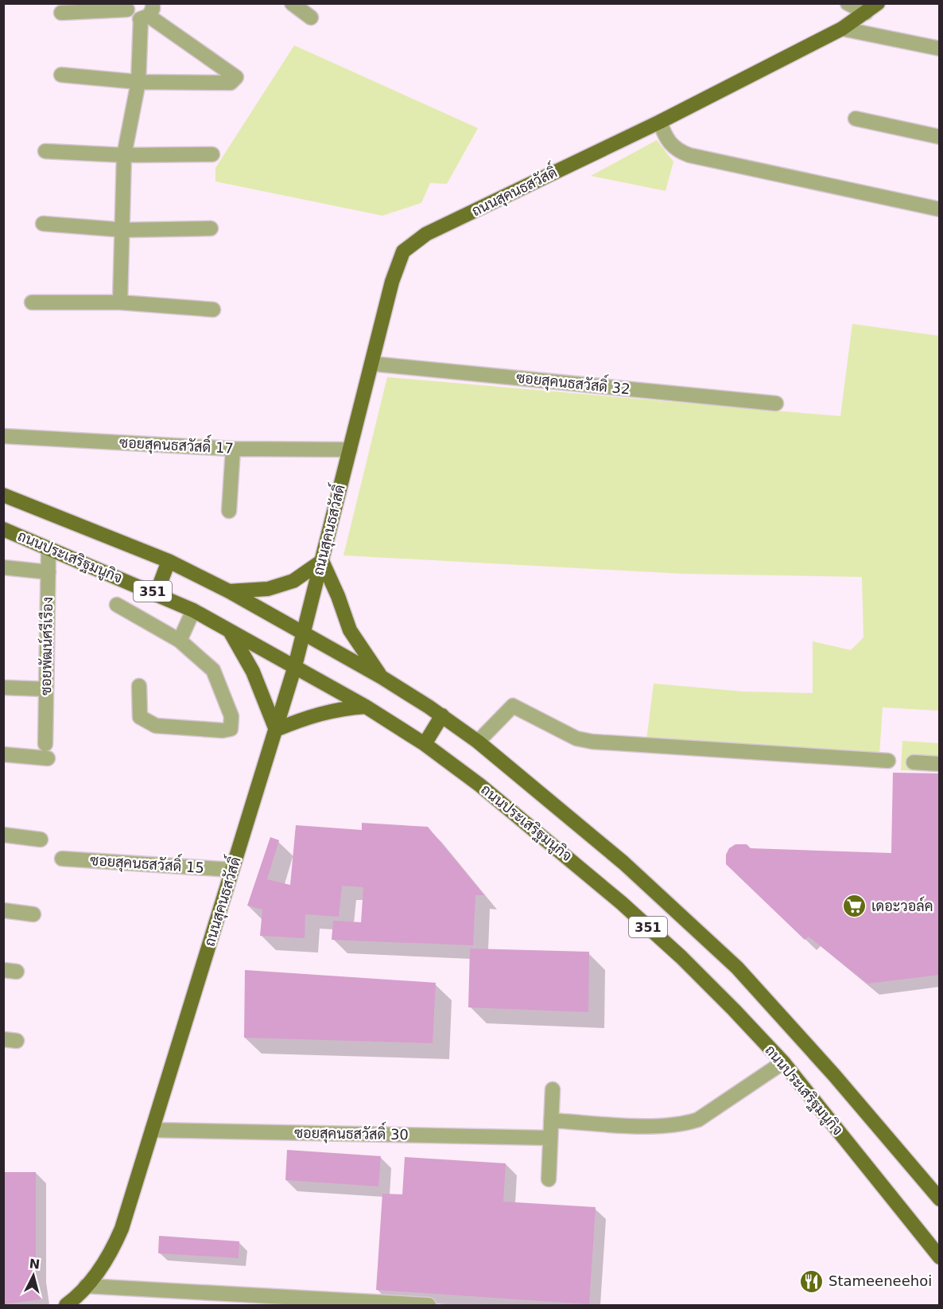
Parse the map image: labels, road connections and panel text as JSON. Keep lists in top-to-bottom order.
{
  "streets": {
    "main road": ["ถนนสุคนธสวัสดิ์", "ถนนประเสริฐมนูกิจ", "351"],
    "street": [
      "ซอยสุคนธสวัสดิ์ 32",
      "ซอยสุคนธสวัสดิ์ 17",
      "ซอยพัฒน์ศรีเรือง",
      "ซอยสุคนธสวัสดิ์ 15",
      "ซอยสุคนธสวัสดิ์ 30"
    ]
  },
  "crossings": [
    ["ถนนสุคนธสวัสดิ์", "ซอยสุคนธสวัสดิ์ 32"],
    ["ถนนสุคนธสวัสดิ์", "ซอยสุคนธสวัสดิ์ 17"],
    ["ถนนสุคนธสวัสดิ์", "ถนนประเสริฐมนูกิจ"],
    ["ถนนสุคนธสวัสดิ์", "351"],
    ["ถนนสุคนธสวัสดิ์", "ซอยสุคนธสวัสดิ์ 15"],
    ["ถนนสุคนธสวัสดิ์", "ซอยสุคนธสวัสดิ์ 30"],
    ["ถนนประเสริฐมนูกิจ", "ซอยพัฒน์ศรีเรือง"]
  ],
  "places": {
    "supermarket": ["เดอะวอล์ค"],
    "restaurant": ["Stameeneehoi"]
  },
  "north": "top"
}
